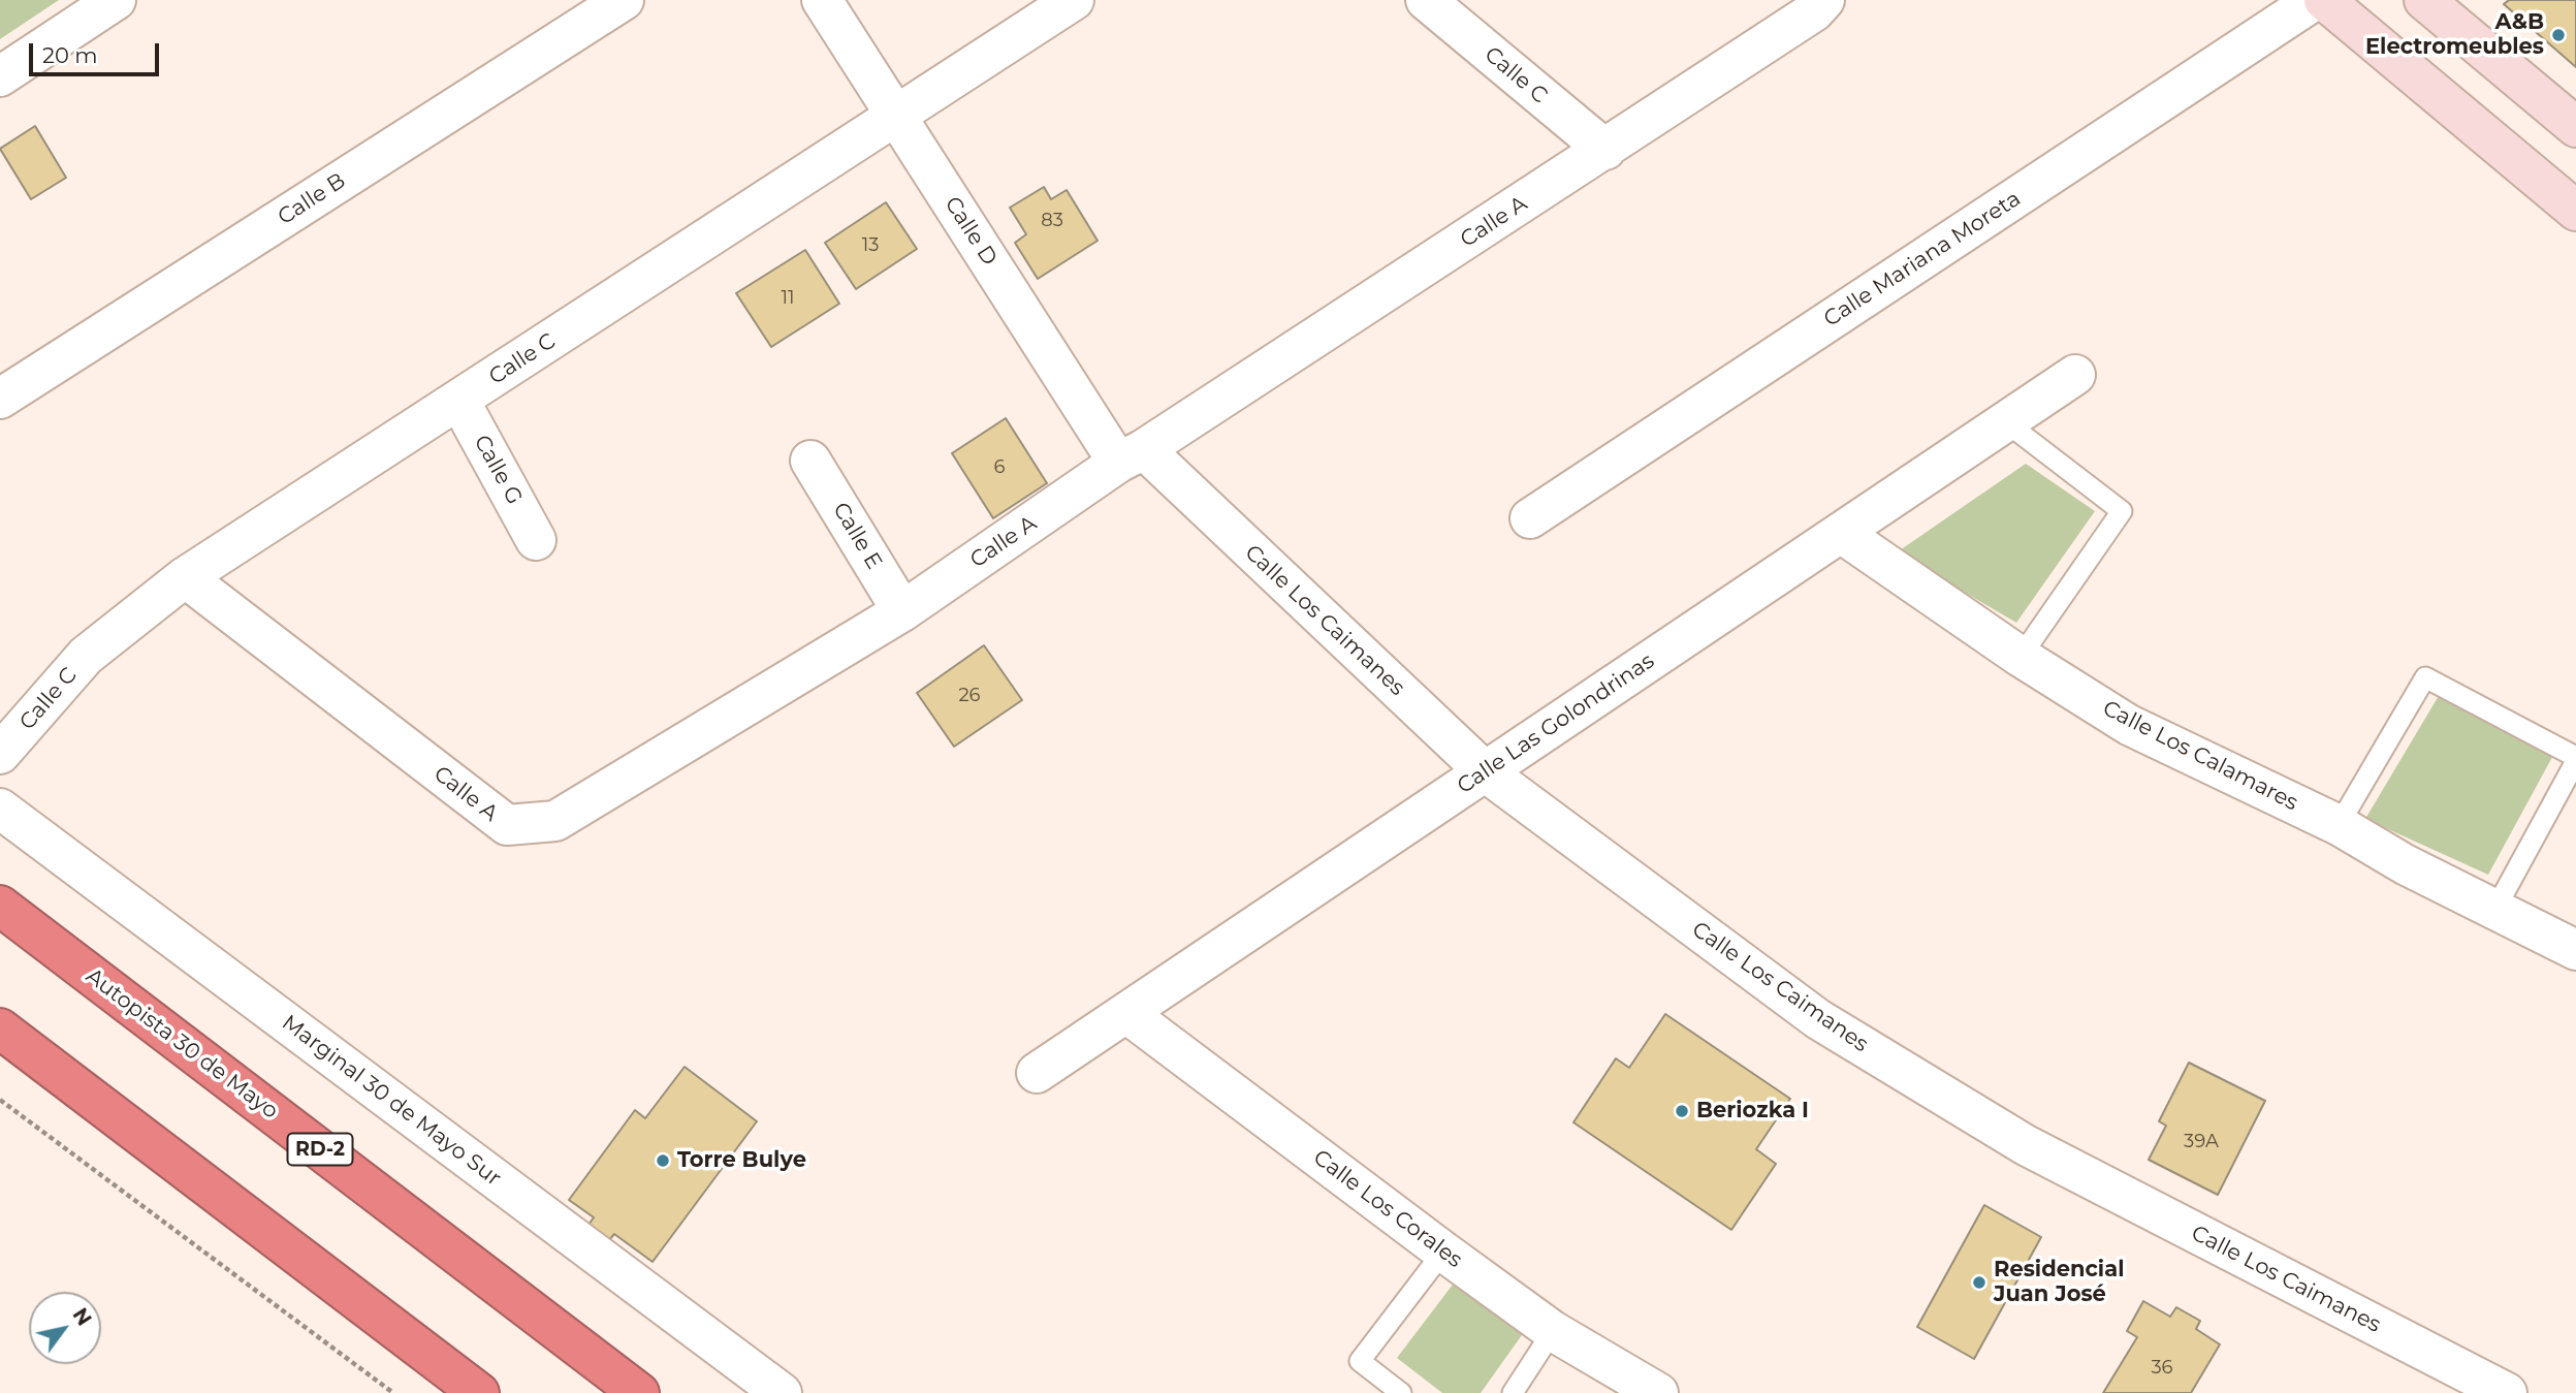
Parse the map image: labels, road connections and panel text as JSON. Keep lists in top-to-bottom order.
{
  "streets": {
    "highway": ["Autopista 30 de Mayo", "RD-2"],
    "street": [
      "Calle C",
      "Calle B",
      "Calle A",
      "Calle D",
      "Calle Mariana Moreta",
      "Calle G",
      "Calle E",
      "Calle Los Caimanes",
      "Calle Las Golondrinas",
      "Calle Los Calamares",
      "Marginal 30 de Mayo Sur",
      "Calle Los Corales"
    ]
  },
  "crossings": [
    ["Calle C", "Calle A"],
    ["Calle C", "Calle D"],
    ["Calle C", "Calle G"],
    ["Calle A", "Calle D"],
    ["Calle A", "Calle E"],
    ["Calle A", "Calle Los Caimanes"],
    ["Calle D", "Calle Los Caimanes"],
    ["Calle Los Caimanes", "Calle Las Golondrinas"],
    ["Calle Las Golondrinas", "Calle Los Calamares"],
    ["Calle Las Golondrinas", "Calle Los Corales"]
  ],
  "places": [
    "A&B Electromeubles",
    "Beriozka I",
    "Torre Bulye",
    "Residencial Juan José"
  ],
  "house_numbers": [
    "83",
    "13",
    "11",
    "6",
    "26",
    "39A",
    "36"
  ],
  "scale_bar": "20 m",
  "north": "top right"
}
